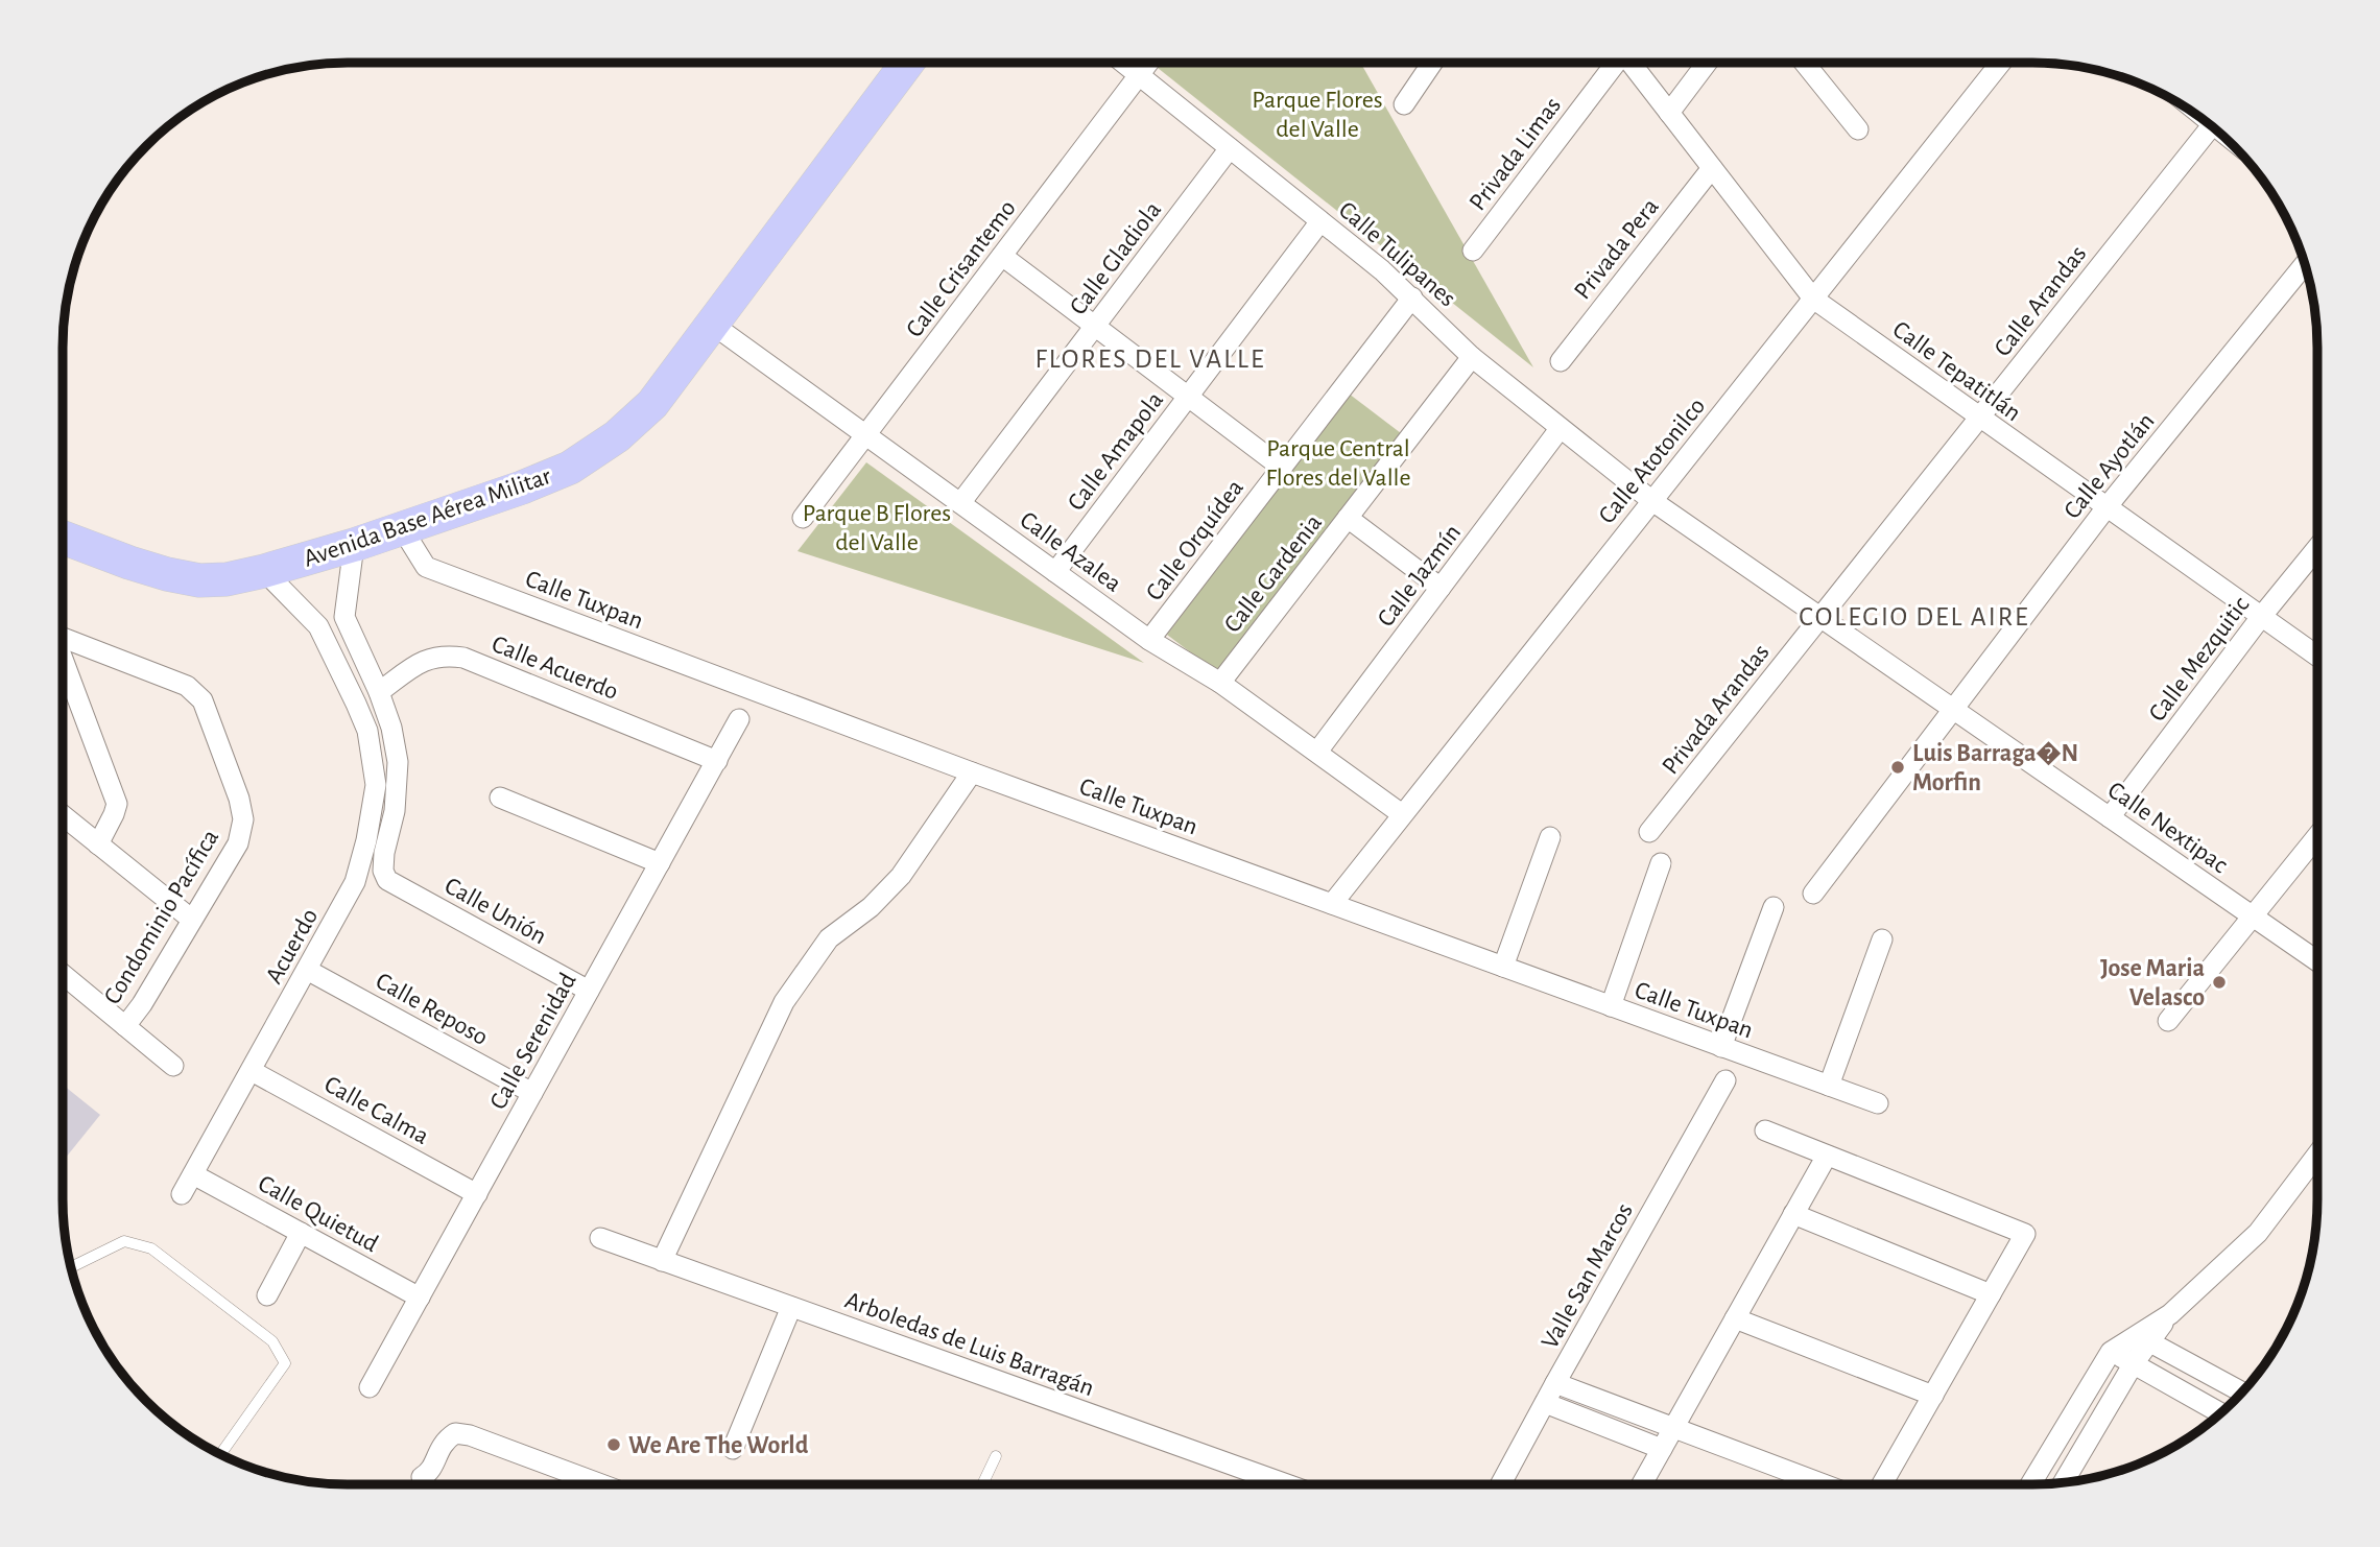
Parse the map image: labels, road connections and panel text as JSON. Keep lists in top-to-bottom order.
{
  "streets": {
    "main road": ["Avenida Base Aérea Militar"],
    "street": [
      "Privada Limas",
      "Privada Pera",
      "Calle Tulipanes",
      "Calle Gladiola",
      "Calle Crisantemo",
      "Calle Arandas",
      "Calle Tepatitlán",
      "Calle Amapola",
      "Calle Atotonilco",
      "Calle Ayotlán",
      "Calle Orquídea",
      "Calle Azalea",
      "Calle Gardenia",
      "Calle Jazmín",
      "Calle Tuxpan",
      "Calle Mezquitic",
      "Calle Acuerdo",
      "Privada Arandas",
      "Calle Nextipac",
      "Calle Unión",
      "Condominio Pacífica",
      "Acuerdo",
      "Calle Reposo",
      "Calle Serenidad",
      "Calle Calma",
      "Calle Quietud",
      "Valle San Marcos",
      "Arboledas de Luis Barragán"
    ]
  },
  "crossings": [
    ["Privada Pera", "Calle Tepatitlán"],
    ["Calle Tulipanes", "Calle Gladiola"],
    ["Calle Tulipanes", "Calle Crisantemo"],
    ["Calle Tulipanes", "Calle Amapola"],
    ["Calle Tulipanes", "Calle Atotonilco"],
    ["Calle Tulipanes", "Calle Orquídea"],
    ["Calle Tulipanes", "Calle Gardenia"],
    ["Calle Tulipanes", "Calle Jazmín"],
    ["Calle Tulipanes", "Calle Nextipac"],
    ["Calle Gladiola", "Calle Azalea"],
    ["Calle Crisantemo", "Calle Azalea"],
    ["Calle Arandas", "Calle Tepatitlán"],
    ["Calle Arandas", "Privada Arandas"],
    ["Calle Arandas", "Calle Nextipac"],
    ["Calle Tepatitlán", "Calle Atotonilco"],
    ["Calle Tepatitlán", "Calle Ayotlán"],
    ["Calle Tepatitlán", "Calle Mezquitic"],
    ["Calle Amapola", "Calle Azalea"],
    ["Calle Atotonilco", "Calle Azalea"],
    ["Calle Atotonilco", "Calle Tuxpan"],
    ["Calle Atotonilco", "Calle Nextipac"],
    ["Calle Ayotlán", "Calle Nextipac"],
    ["Avenida Base Aérea Militar", "Calle Azalea"],
    ["Avenida Base Aérea Militar", "Calle Tuxpan"],
    ["Avenida Base Aérea Militar", "Acuerdo"],
    ["Calle Orquídea", "Calle Azalea"],
    ["Calle Azalea", "Calle Gardenia"],
    ["Calle Azalea", "Calle Jazmín"],
    ["Calle Mezquitic", "Calle Nextipac"],
    ["Calle Acuerdo", "Calle Serenidad"],
    ["Privada Arandas", "Calle Nextipac"],
    ["Calle Unión", "Calle Serenidad"],
    ["Acuerdo", "Calle Reposo"],
    ["Acuerdo", "Calle Calma"],
    ["Acuerdo", "Calle Quietud"],
    ["Calle Reposo", "Calle Serenidad"],
    ["Calle Serenidad", "Calle Calma"],
    ["Calle Serenidad", "Calle Quietud"]
  ],
  "districts": ["FLORES DEL VALLE", "COLEGIO DEL AIRE"],
  "parks": ["Parque Flores del Valle", "Parque Central Flores del Valle", "Parque B Flores del Valle"],
  "places": ["Luis Barraga�N Morfin", "Jose Maria Velasco", "We Are The World"]
}
